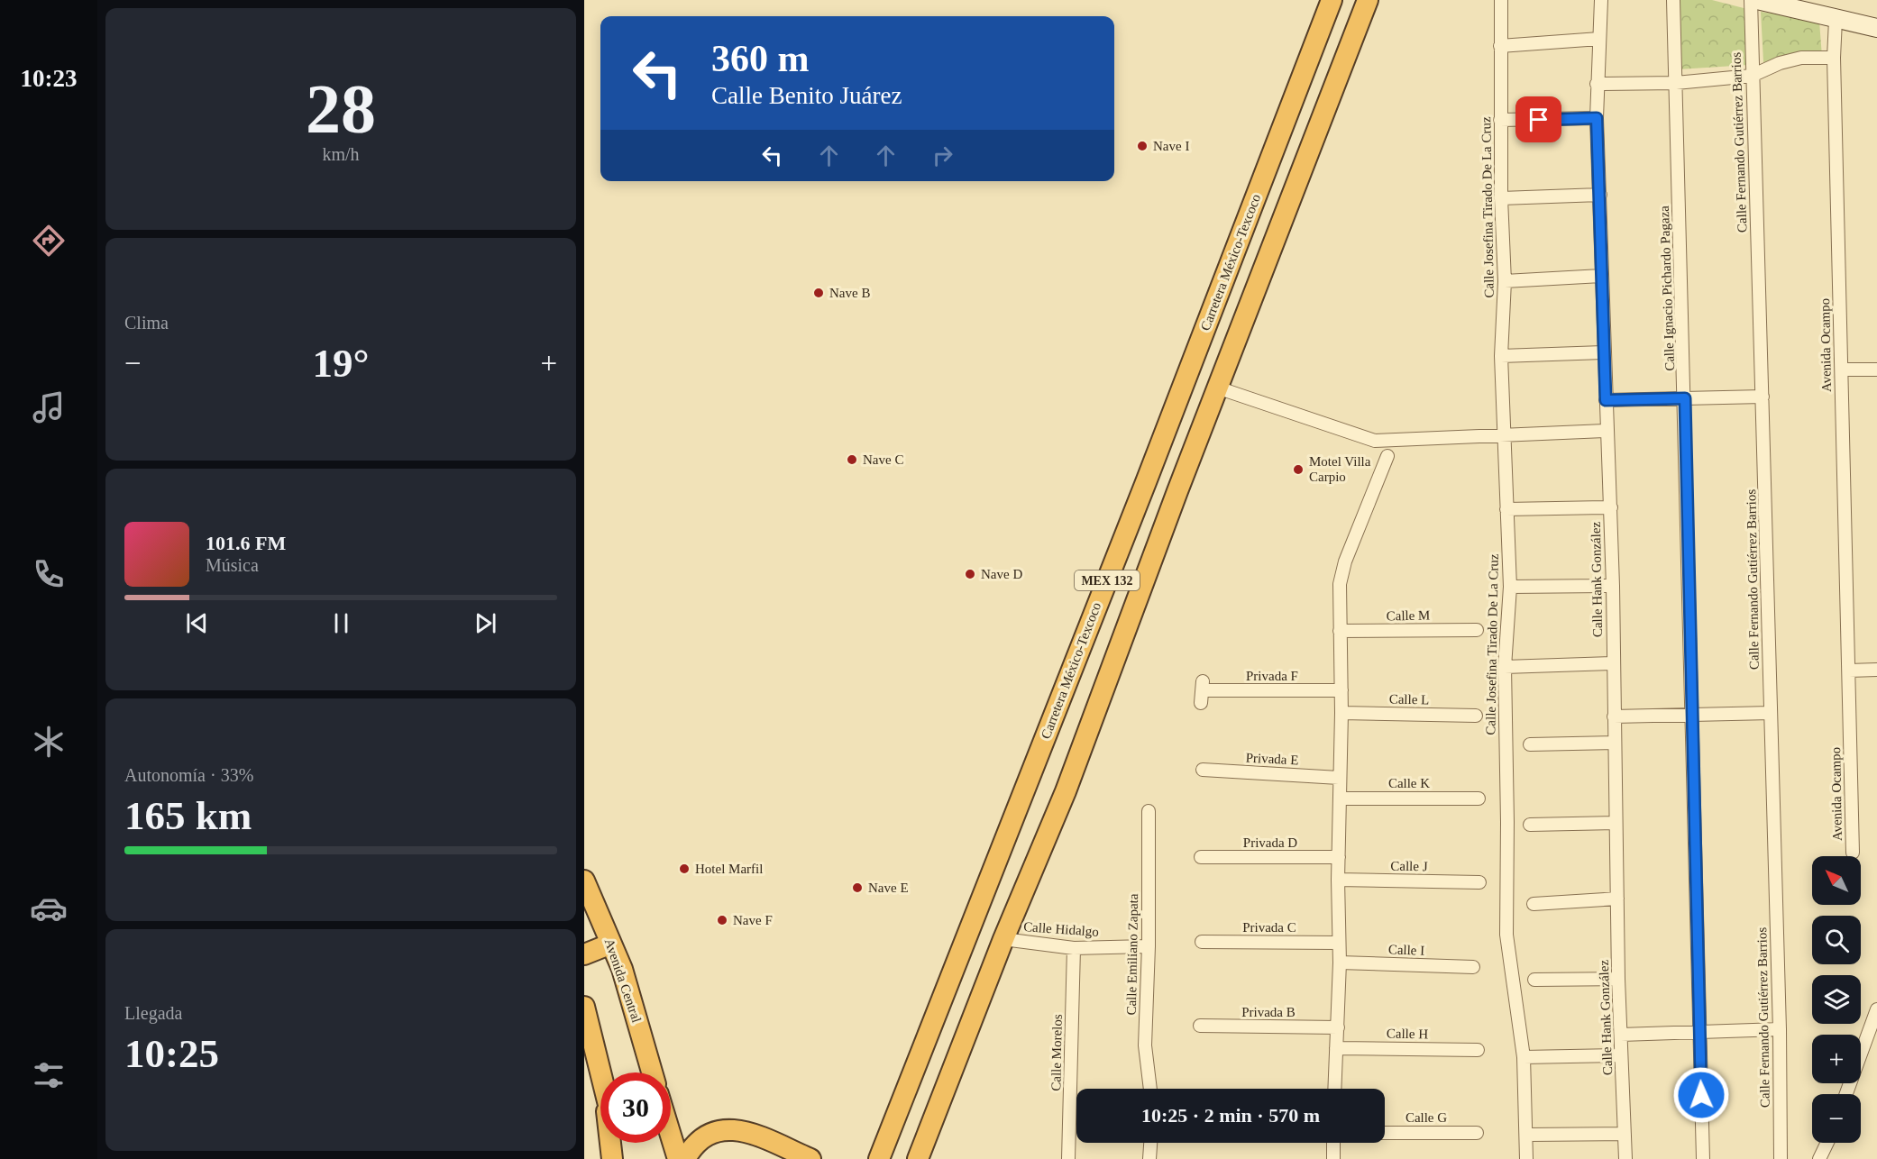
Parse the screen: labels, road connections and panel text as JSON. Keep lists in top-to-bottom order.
{
  "streets": {
    "highway": ["Carretera México-Texcoco", "MEX 132", "Avenida Central"],
    "street": [
      "Calle Fernando Gutiérrez Barrios",
      "Calle Josefina Tirado De La Cruz",
      "Calle Ignacio Pichardo Pagaza",
      "Avenida Ocampo",
      "Calle Hank González",
      "Calle M",
      "Privada F",
      "Calle L",
      "Privada E",
      "Calle K",
      "Privada D",
      "Calle J",
      "Privada C",
      "Calle Hidalgo",
      "Calle I",
      "Calle Emiliano Zapata",
      "Privada B",
      "Calle H",
      "Calle Morelos",
      "Calle G"
    ]
  },
  "crossings": [
    ["MEX 132", "Calle Hidalgo"],
    ["Calle Hidalgo", "Calle Emiliano Zapata"],
    ["Calle Hidalgo", "Calle Morelos"]
  ],
  "places": [
    "Nave I",
    "Nave B",
    "Nave C",
    "Motel Villa Carpio",
    "Nave D",
    "Hotel Marfil",
    "Nave E",
    "Nave F"
  ],
  "north": "top left",
  "page": {
    "tabs": "10:23",
    "tile": [
      ["28", "km/h"],
      "Clima",
      ["Autonomía · 33%", "165 km"],
      ["Llegada", "10:25"]
    ],
    "turn": ["360 m", "Calle Benito Juárez"],
    "heat": ["−", "19°", "+"],
    "song": ["101.6 FM", "Música"],
    "map_buttons": ["+", "−"],
    "limit": "30",
    "trip": "10:25 · 2 min · 570 m"
  }
}
